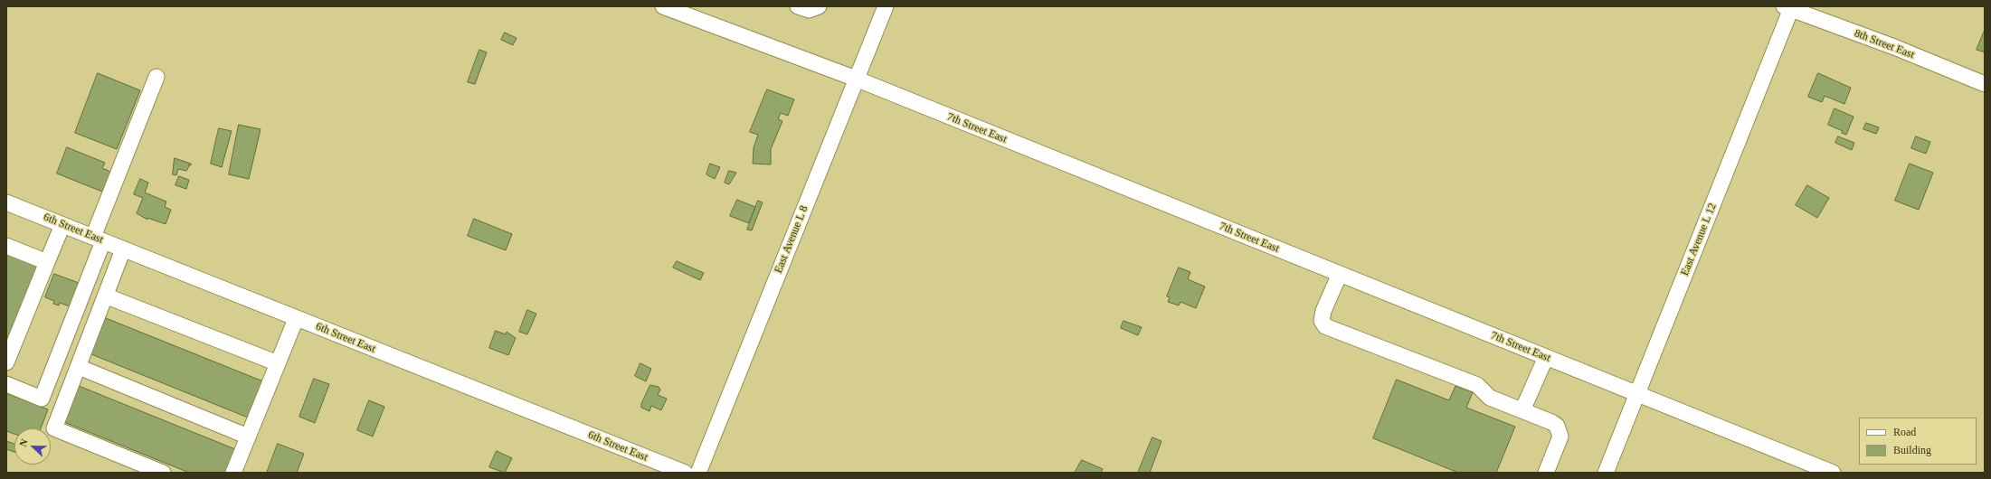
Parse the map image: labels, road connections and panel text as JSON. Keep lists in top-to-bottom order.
{
  "streets": {
    "street": [
      "8th Street East",
      "7th Street East",
      "6th Street East",
      "East Avenue L 8",
      "East Avenue L 12"
    ]
  },
  "crossings": [
    ["8th Street East", "East Avenue L 12"],
    ["7th Street East", "East Avenue L 8"],
    ["7th Street East", "East Avenue L 12"]
  ],
  "legend": ["Road", "Building"],
  "north": "left"
}
